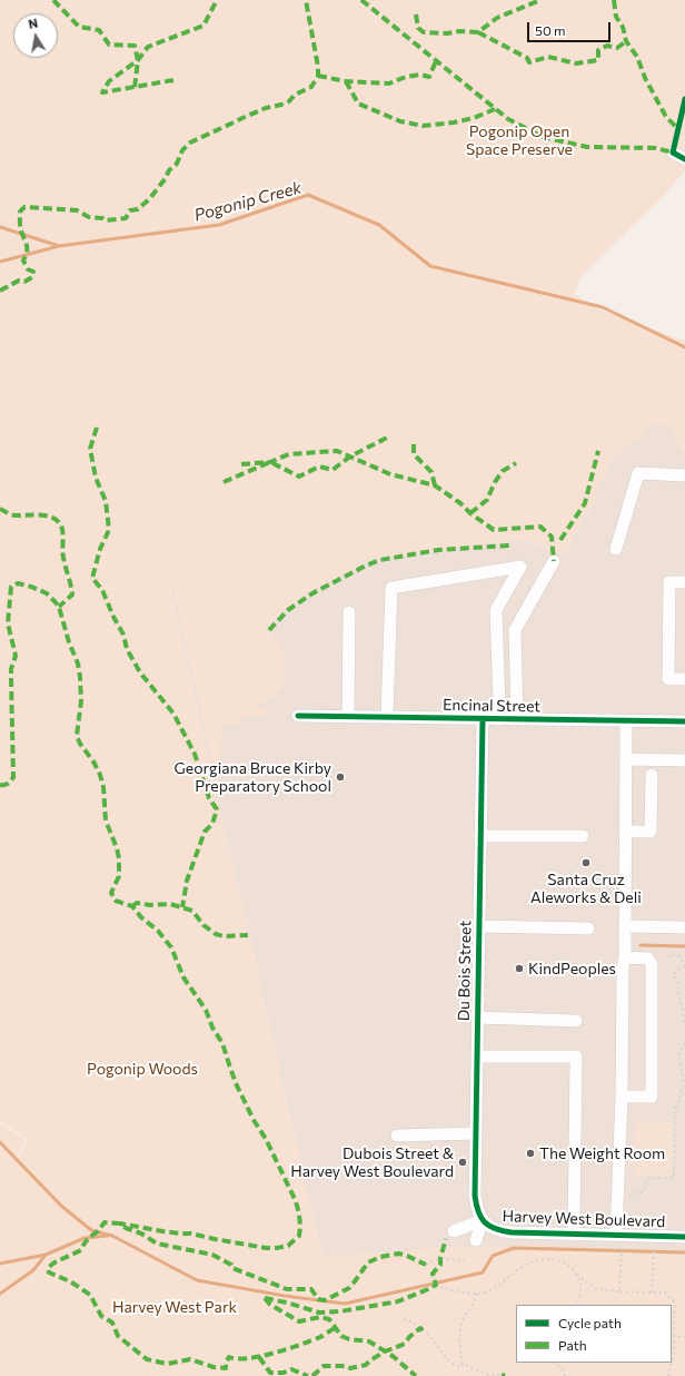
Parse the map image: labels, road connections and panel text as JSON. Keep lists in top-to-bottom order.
{
  "streets": {
    "street": ["Encinal Street", "Du Bois Street", "Harvey West Boulevard"]
  },
  "crossings": [
    ["Encinal Street", "Du Bois Street"],
    ["Du Bois Street", "Harvey West Boulevard"]
  ],
  "water": ["Pogonip Creek"],
  "parks": ["Pogonip Open Space Preserve", "Pogonip Woods", "Harvey West Park"],
  "places": [
    "Georgiana Bruce Kirby Preparatory School",
    "Santa Cruz Aleworks & Deli",
    "KindPeoples",
    "The Weight Room",
    "Dubois Street & Harvey West Boulevard"
  ],
  "legend": ["Cycle path", "Path"],
  "scale_bar": "50 m",
  "north": "top"
}
